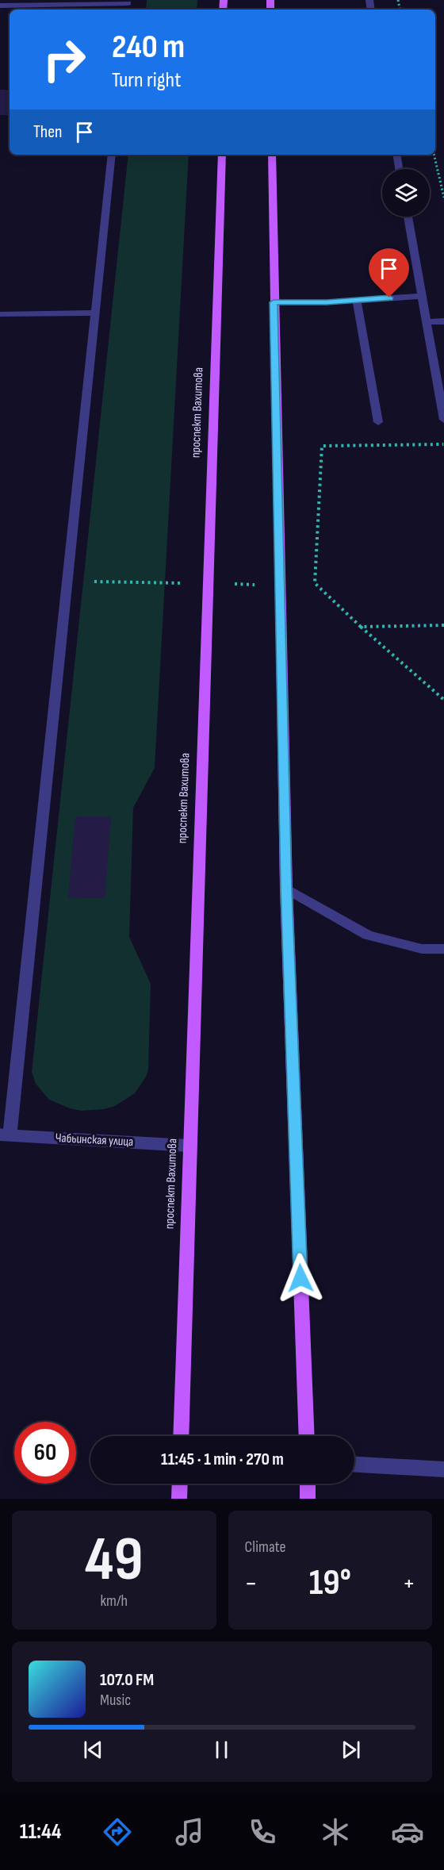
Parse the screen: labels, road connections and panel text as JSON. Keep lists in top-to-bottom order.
{
  "streets": {
    "main road": ["проспект Вахитова"],
    "street": ["Чабьинская улица"]
  },
  "crossings": [
    ["проспект Вахитова", "Чабьинская улица"]
  ],
  "page": {
    "turn": ["240 m", "Turn right"],
    "then": "Then",
    "limit": "60",
    "trip": "11:45 · 1 min · 270 m",
    "tile": [
      ["49", "km/h"],
      "Climate"
    ],
    "heat": ["−", "19°", "+"],
    "song": ["107.0 FM", "Music"],
    "tabs": "11:44"
  }
}
